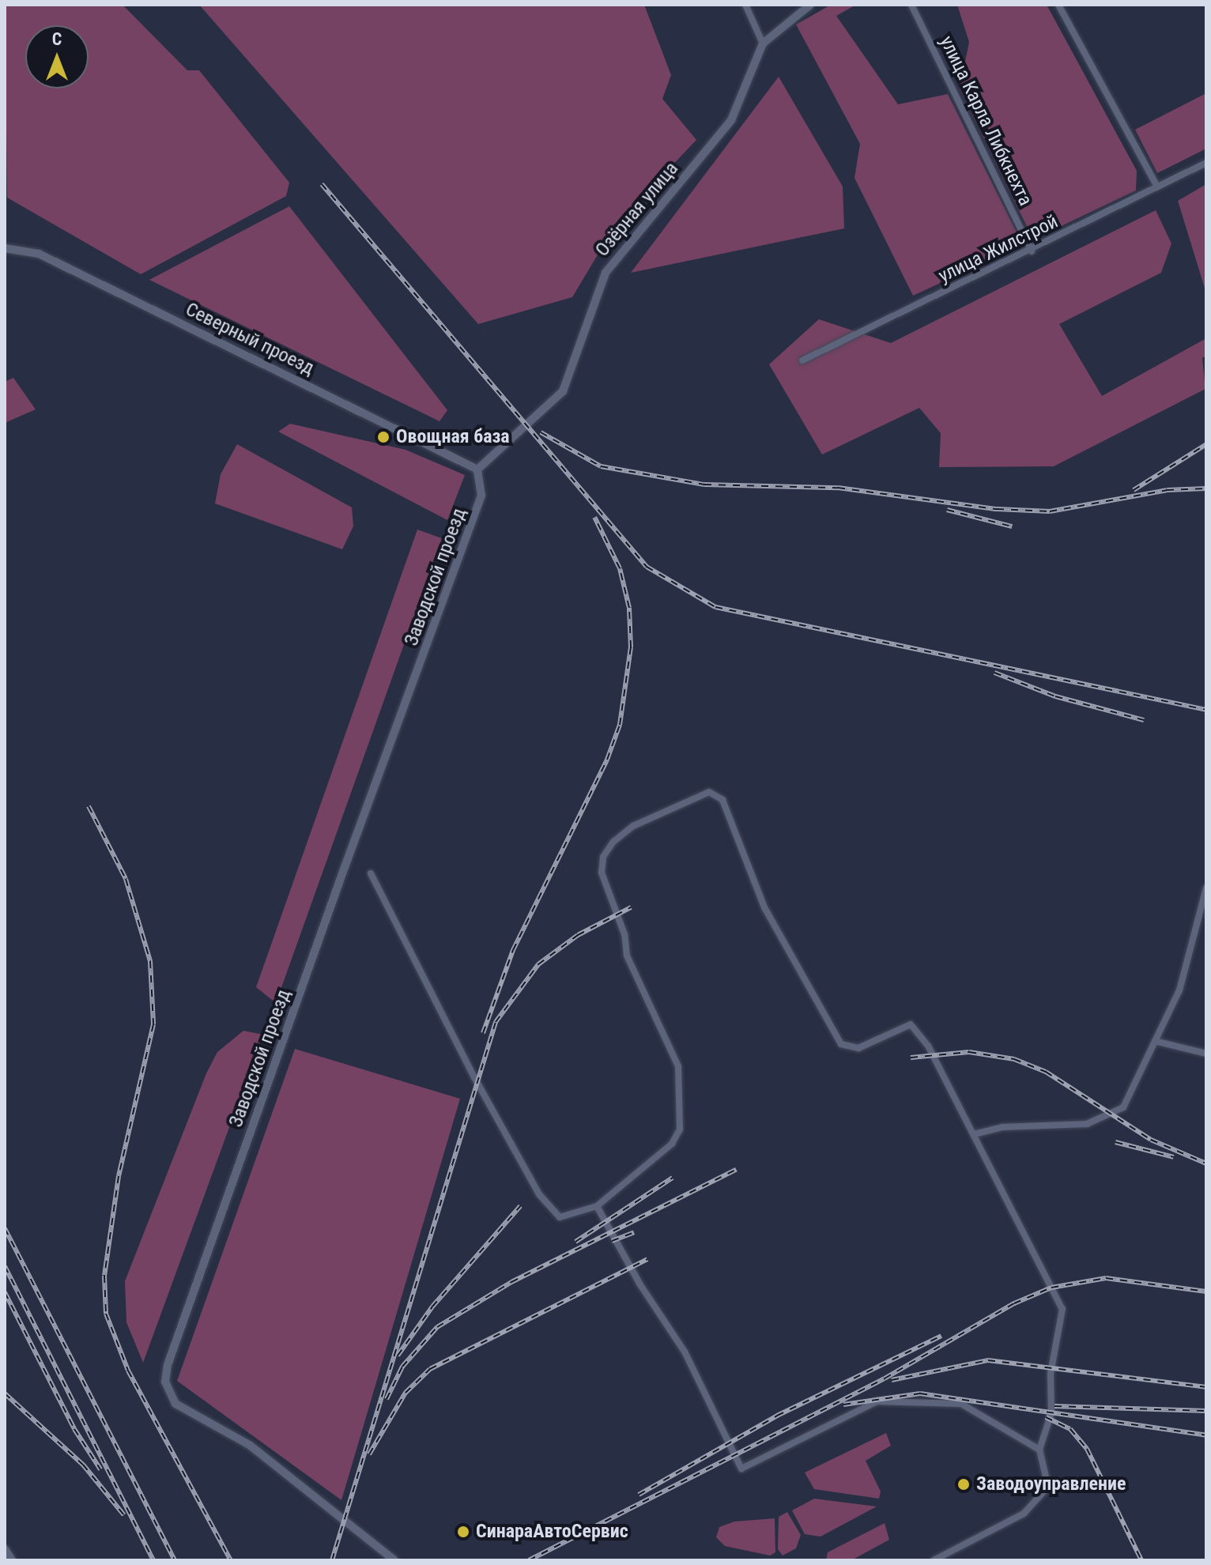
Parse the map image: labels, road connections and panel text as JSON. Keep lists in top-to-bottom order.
{
  "streets": {
    "street": [
      "улица Карла Либкнехта",
      "Озёрная улица",
      "улица Жилстрой",
      "Северный проезд",
      "Заводской проезд"
    ]
  },
  "crossings": [
    ["улица Карла Либкнехта", "улица Жилстрой"],
    ["Озёрная улица", "Северный проезд"],
    ["Озёрная улица", "Заводской проезд"],
    ["Северный проезд", "Заводской проезд"]
  ],
  "places": ["Овощная база", "Заводоуправление", "СинараАвтоСервис"],
  "north": "top"
}
